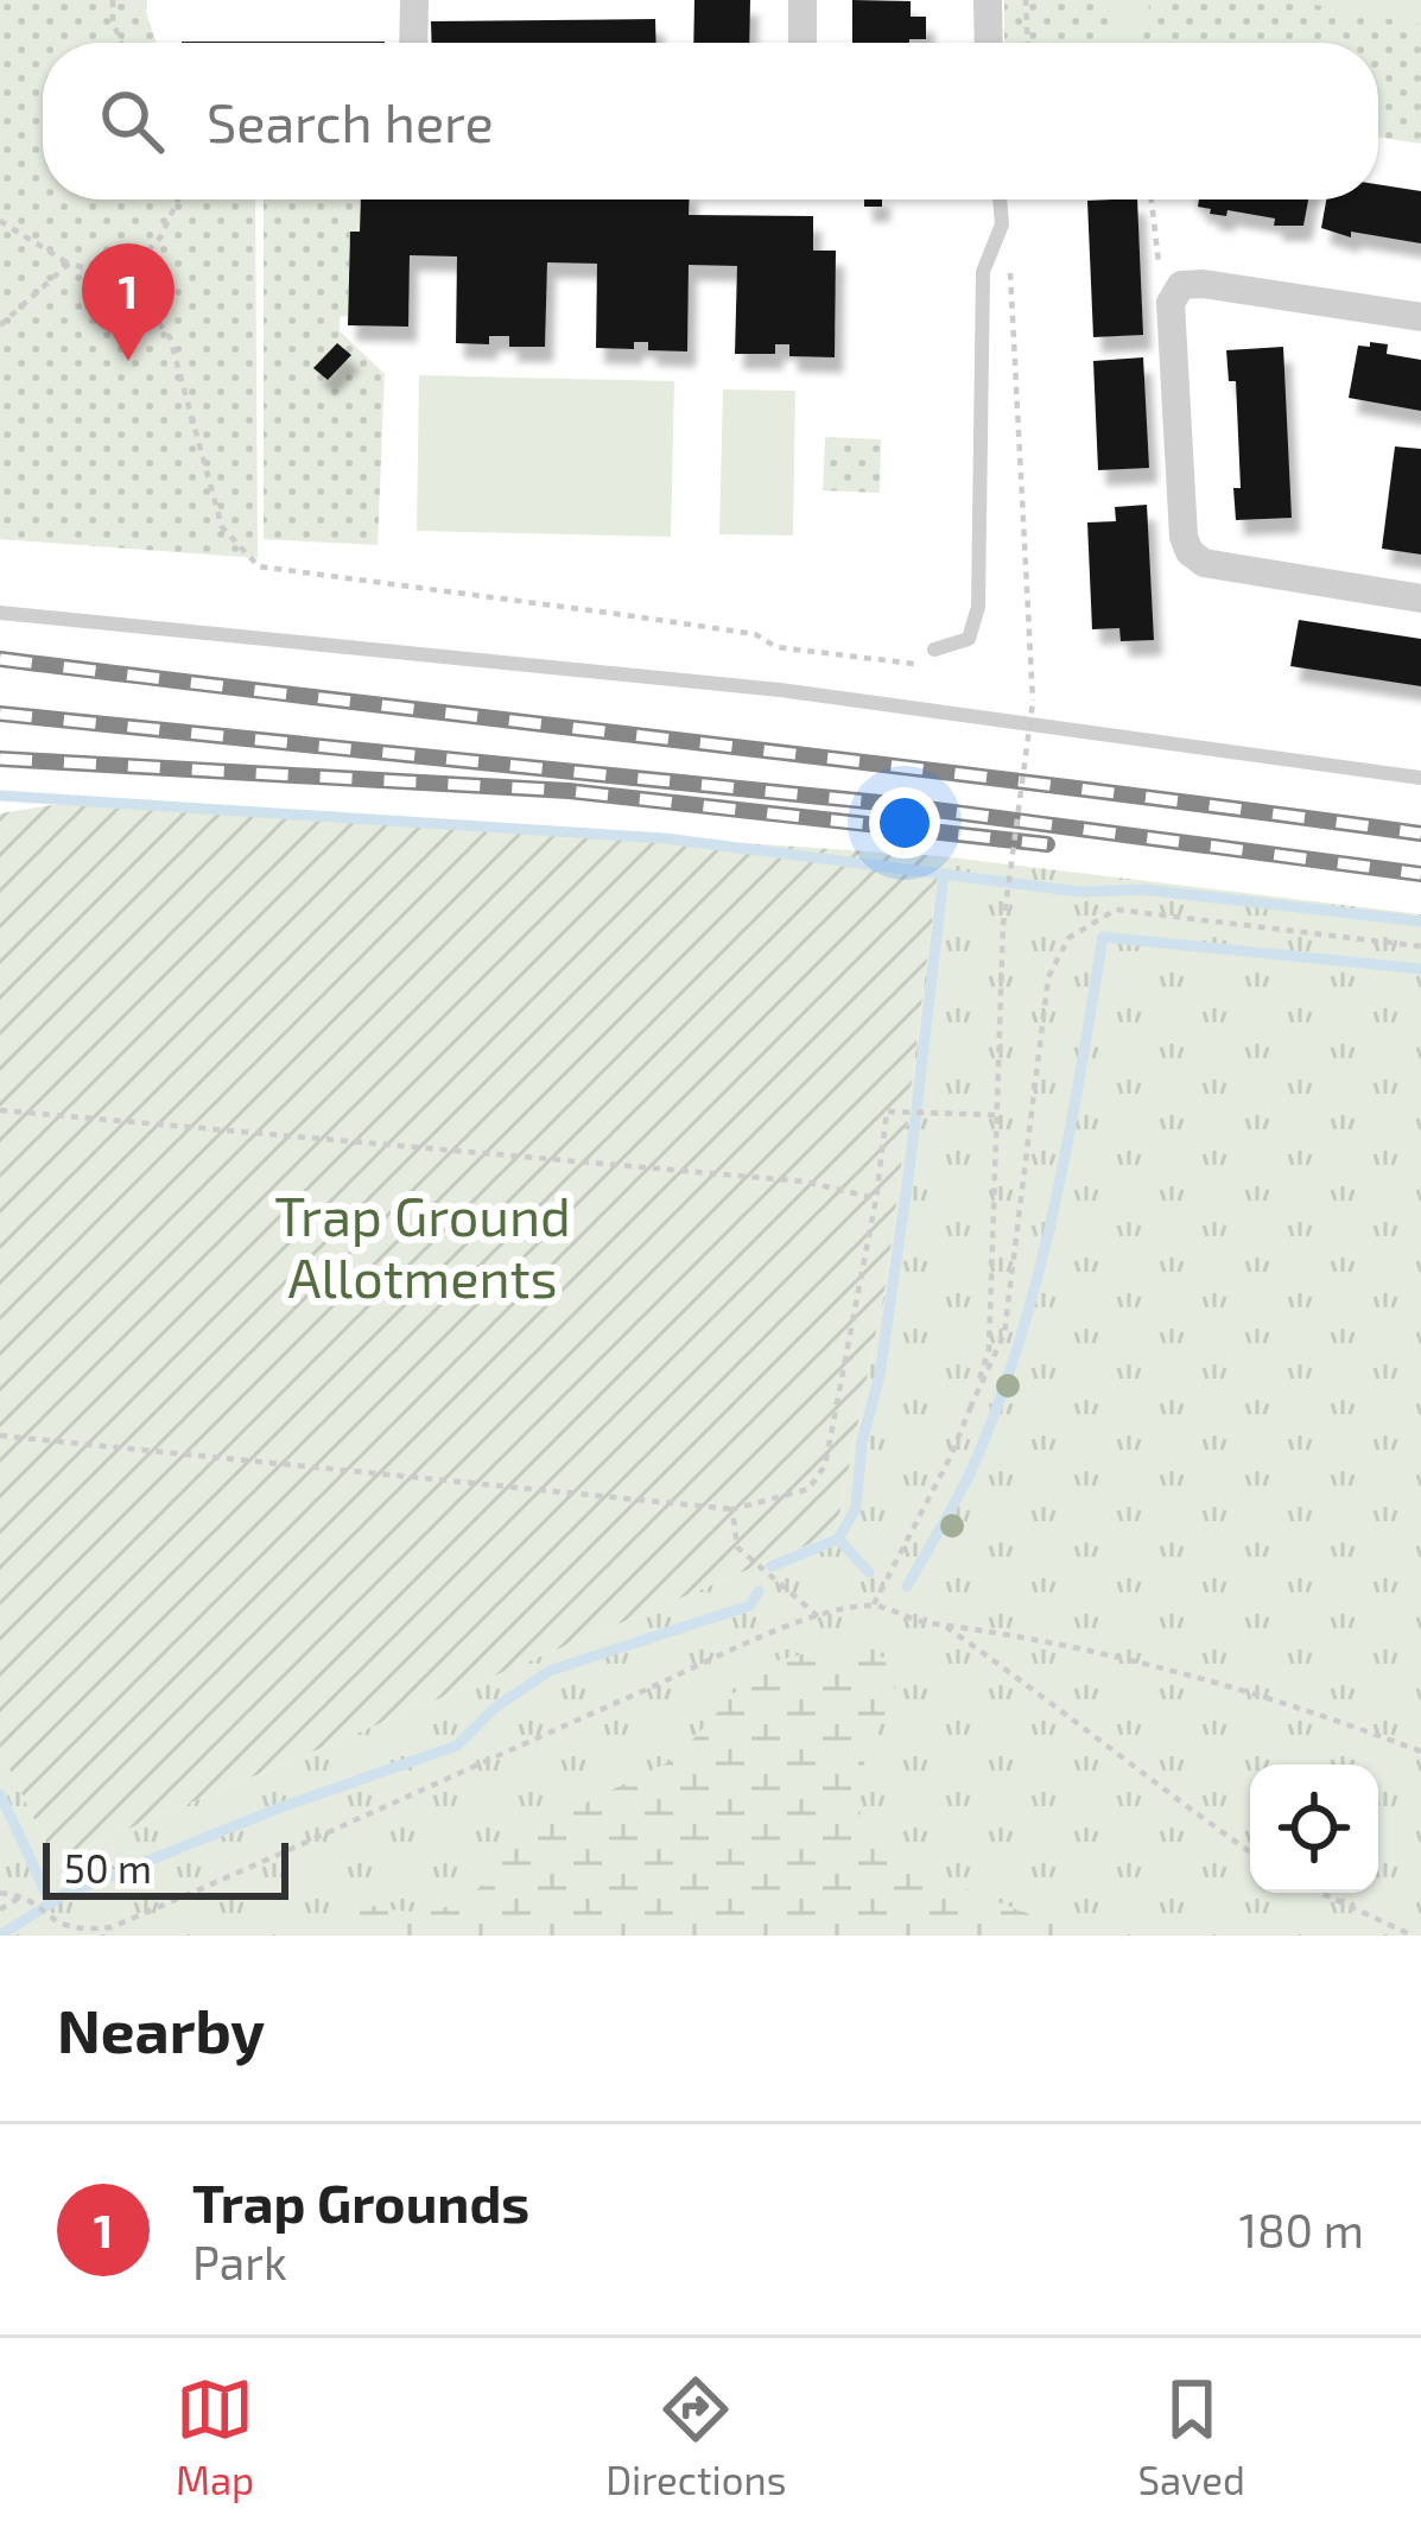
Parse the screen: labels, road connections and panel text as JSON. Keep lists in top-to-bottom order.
{
  "parks": ["Trap Ground Allotments"],
  "scale_bar": "50 m",
  "page": {
    "search": "Search here",
    "pins": "1",
    "scale": "50 m",
    "heading": "Nearby",
    "list": [
      {
        "mark": "1",
        "name": "Trap Grounds",
        "note": "Park",
        "value": "180 m"
      }
    ],
    "nav": ["Map", "Directions", "Saved"]
  }
}
